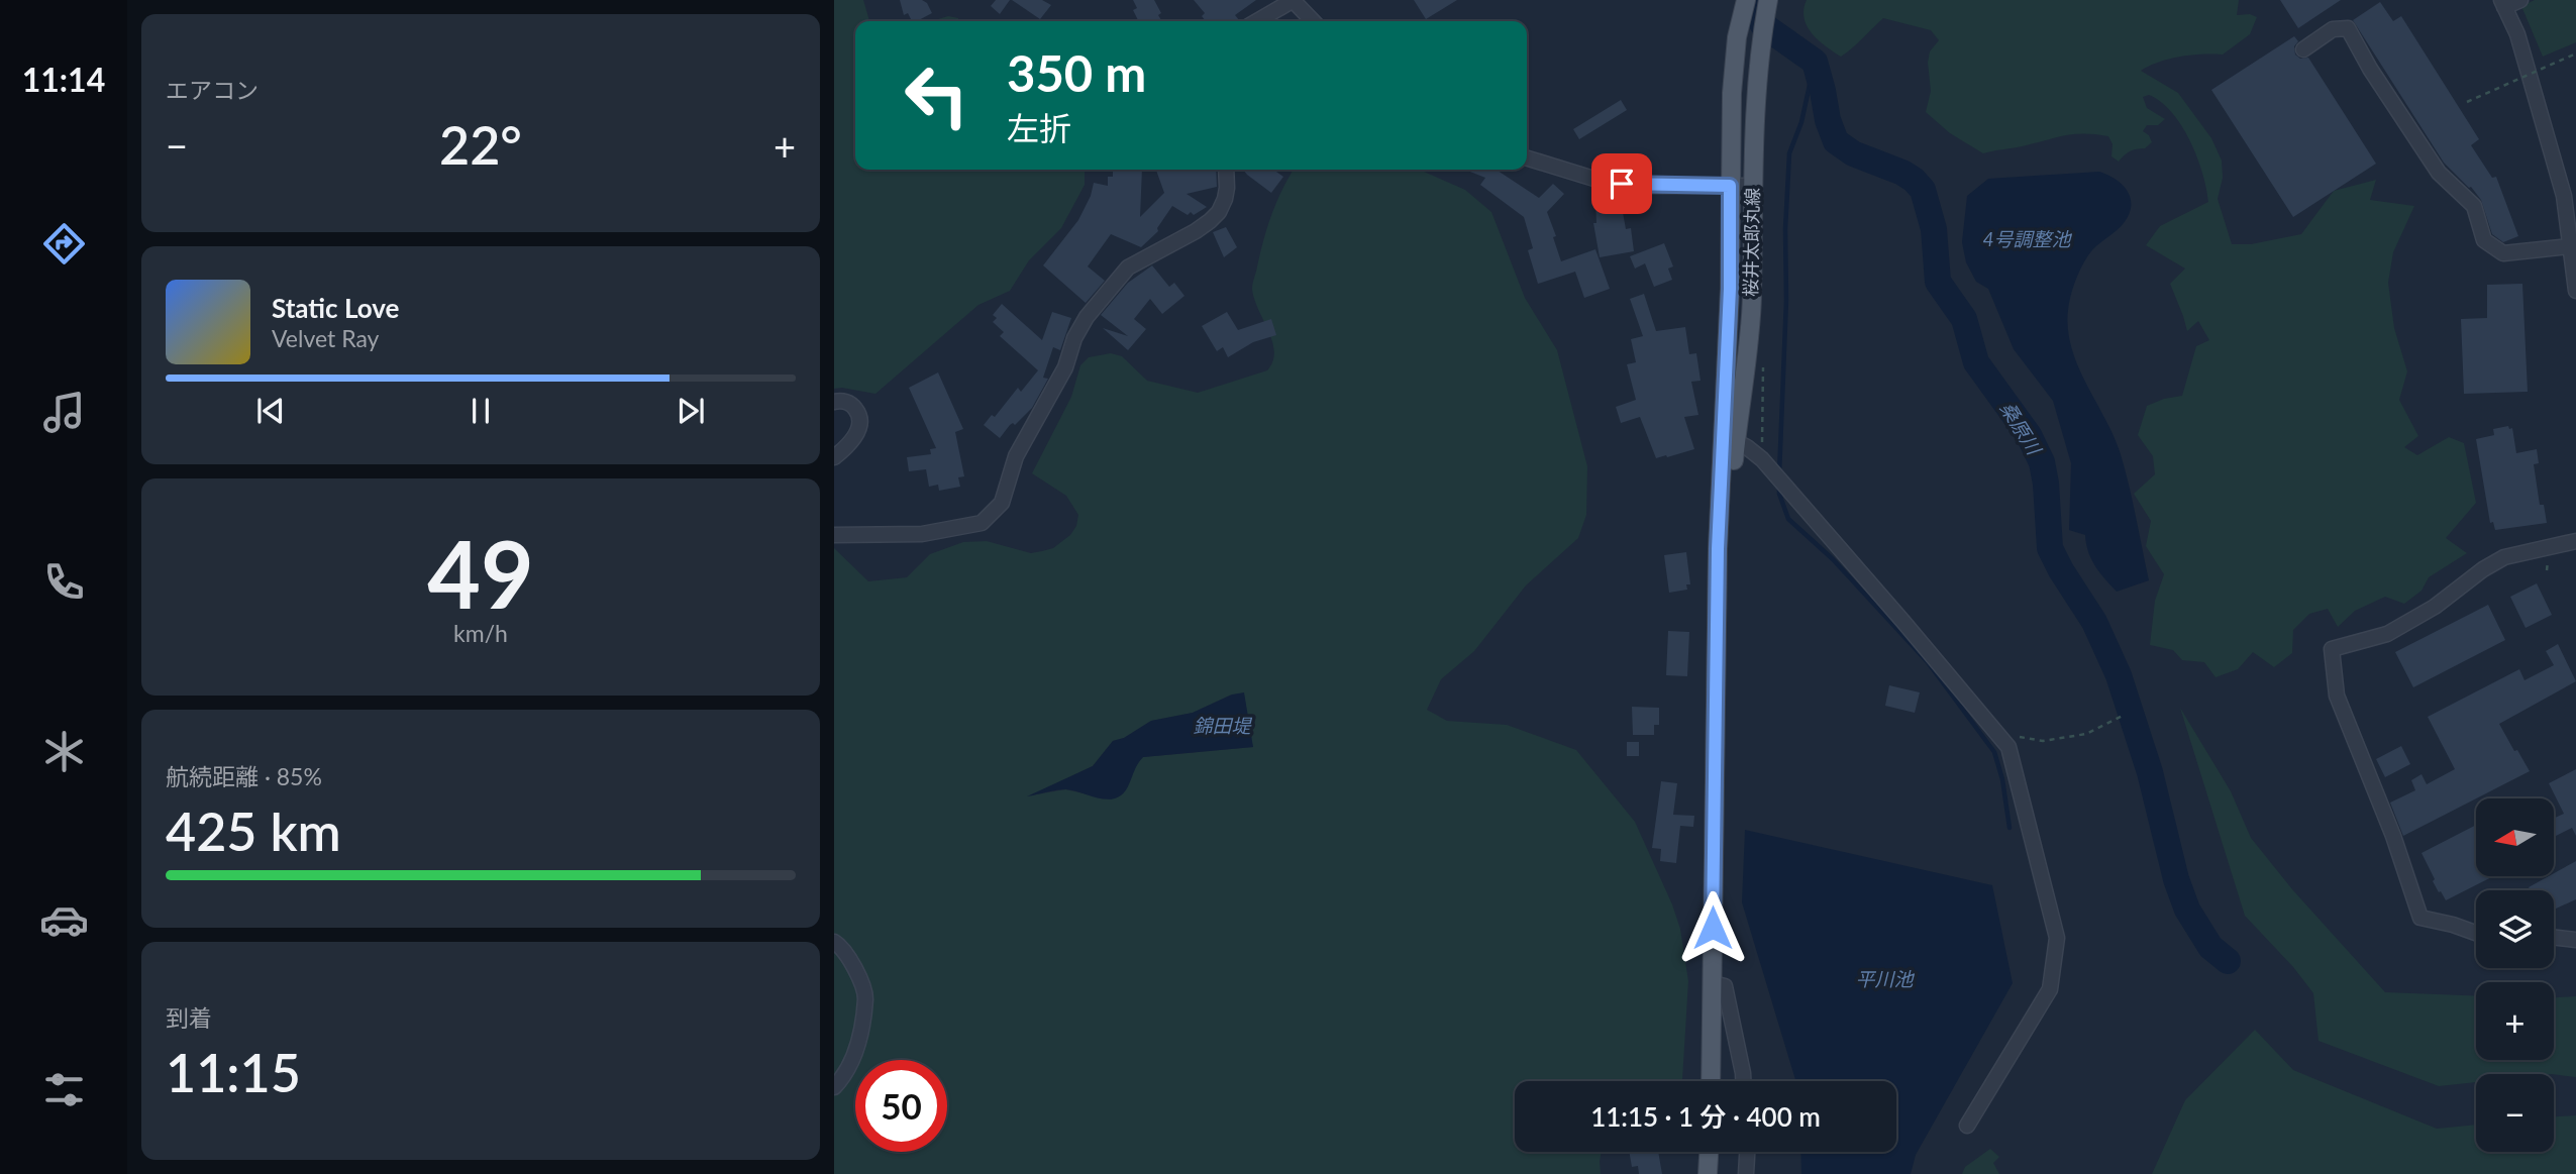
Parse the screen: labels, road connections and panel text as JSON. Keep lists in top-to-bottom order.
{
  "streets": {
    "main road": ["桜井太郎丸線"]
  },
  "water": [
    "4号調整池",
    "桑原川",
    "錦田堤",
    "平川池"
  ],
  "north": "left",
  "page": {
    "tabs": "11:14",
    "tile": [
      "エアコン",
      ["49", "km/h"],
      ["航続距離 · 85%", "425 km"],
      ["到着", "11:15"]
    ],
    "turn": ["350 m", "左折"],
    "heat": ["−", "22°", "+"],
    "song": ["Static Love", "Velvet Ray"],
    "map_buttons": ["+", "−"],
    "limit": "50",
    "trip": "11:15 · 1 分 · 400 m"
  }
}
